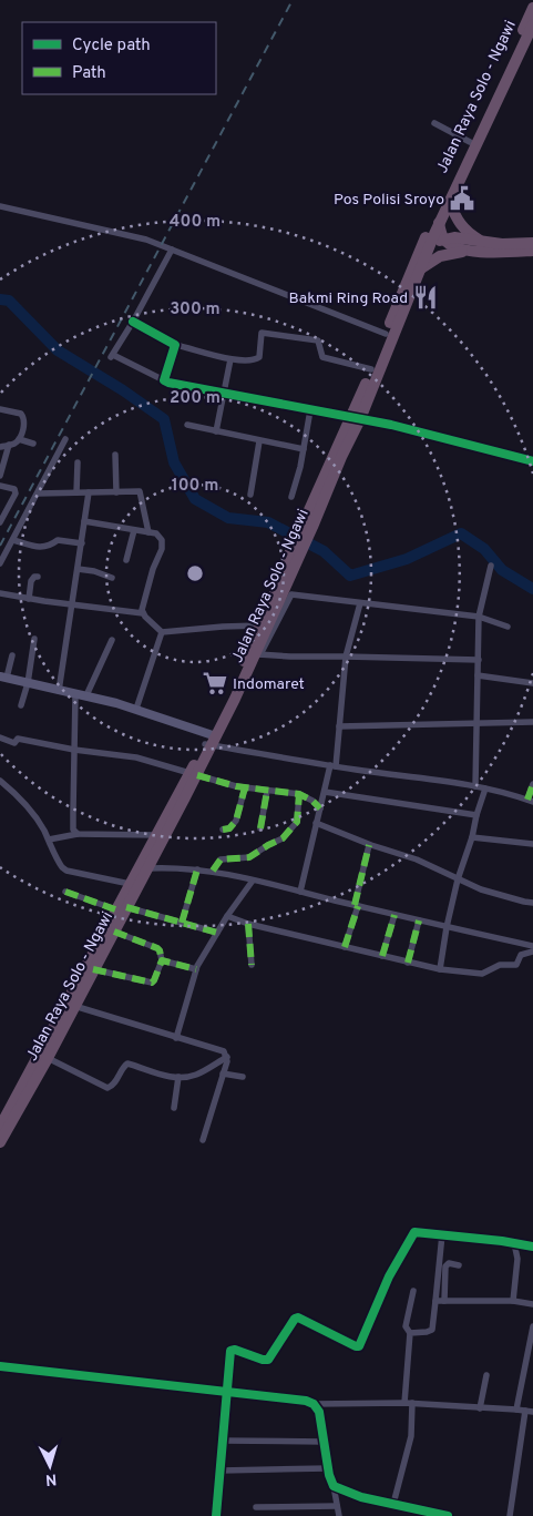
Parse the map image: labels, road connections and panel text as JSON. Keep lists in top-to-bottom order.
{
  "streets": {
    "highway": ["Jalan Raya Solo - Ngawi"]
  },
  "places": {
    "public building": ["Pos Polisi Sroyo"],
    "restaurant": ["Bakmi Ring Road"],
    "supermarket": ["Indomaret"]
  },
  "legend": ["Cycle path", "Path"],
  "north": "bottom",
  "rings": [
    "400 m",
    "300 m",
    "200 m",
    "100 m"
  ]
}
